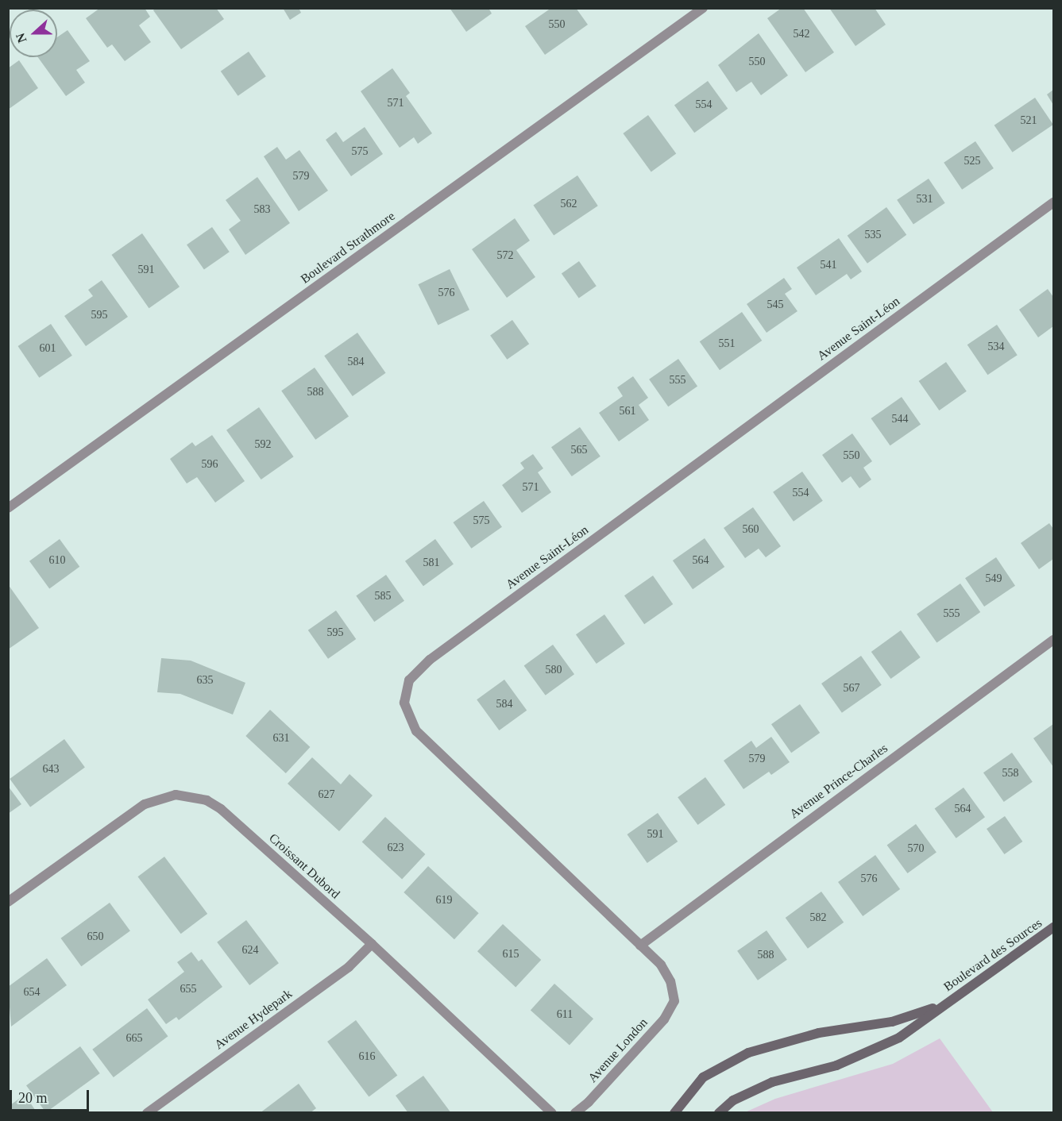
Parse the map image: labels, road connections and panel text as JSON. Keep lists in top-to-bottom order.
{
  "streets": {
    "main road": ["Boulevard des Sources"],
    "street": [
      "Boulevard Strathmore",
      "Avenue Saint-Léon",
      "Avenue Prince-Charles",
      "Croissant Dubord",
      "Avenue Hydepark",
      "Avenue London"
    ]
  },
  "crossings": [
    ["Avenue Saint-Léon", "Avenue Prince-Charles"],
    ["Avenue Saint-Léon", "Avenue London"],
    ["Croissant Dubord", "Avenue Hydepark"]
  ],
  "house_numbers": [
    "550",
    "542",
    "550",
    "571",
    "554",
    "521",
    "575",
    "525",
    "579",
    "531",
    "562",
    "583",
    "535",
    "572",
    "541",
    "591",
    "576",
    "545",
    "595",
    "551",
    "534",
    "601",
    "584",
    "555",
    "588",
    "561",
    "544",
    "592",
    "565",
    "550",
    "596",
    "571",
    "554",
    "575",
    "560",
    "610",
    "564",
    "581",
    "549",
    "585",
    "555",
    "595",
    "580",
    "635",
    "567",
    "584",
    "631",
    "579",
    "643",
    "558",
    "627",
    "564",
    "591",
    "623",
    "570",
    "576",
    "619",
    "582",
    "650",
    "624",
    "615",
    "588",
    "655",
    "654",
    "611",
    "665",
    "616"
  ],
  "scale_bar": "20 m",
  "north": "left"
}
